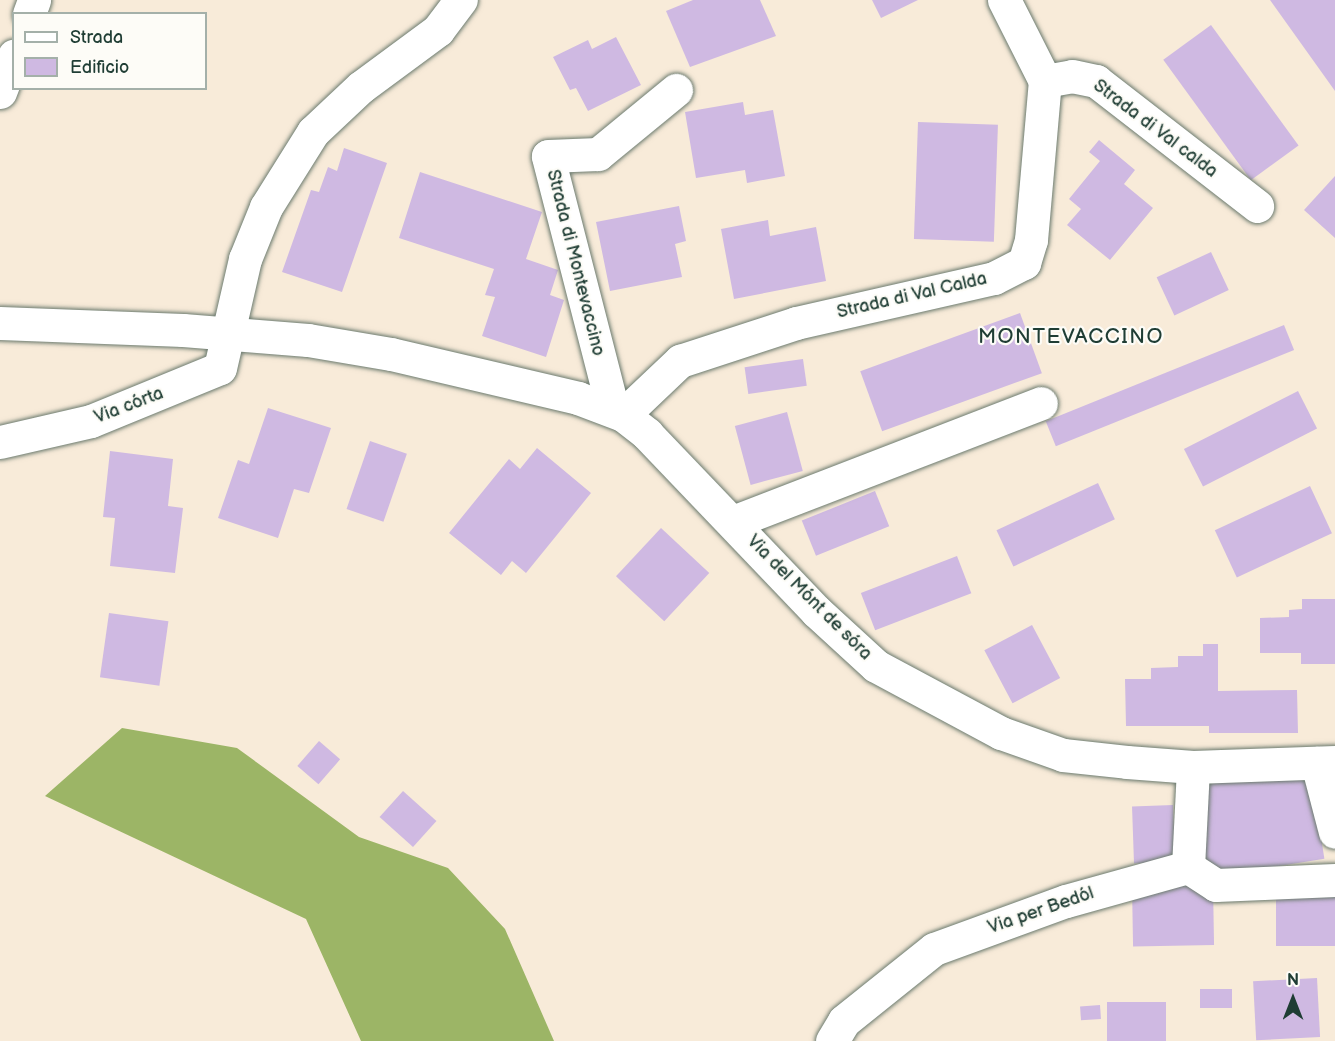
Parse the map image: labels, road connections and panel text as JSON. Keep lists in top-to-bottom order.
{
  "streets": {
    "street": [
      "Strada di Val calda",
      "Strada di Montevaccino",
      "Strada di Val Calda",
      "Via córta",
      "Via del Mónt de sóra",
      "Via per Bedól"
    ]
  },
  "crossings": [
    ["Strada di Val calda", "Strada di Val Calda"],
    ["Strada di Montevaccino", "Strada di Val Calda"],
    ["Strada di Montevaccino", "Via del Mónt de sóra"],
    ["Strada di Val Calda", "Via del Mónt de sóra"]
  ],
  "districts": ["MONTEVACCINO"],
  "legend": ["Strada", "Edificio"],
  "north": "top"
}
